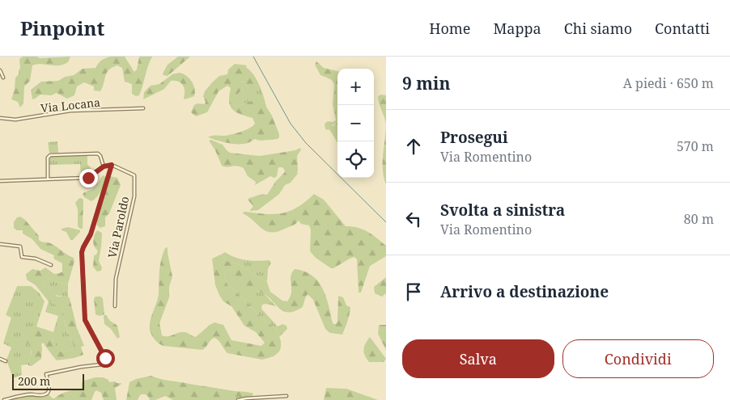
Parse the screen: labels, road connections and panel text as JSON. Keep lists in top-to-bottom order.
{
  "streets": {
    "street": ["Via Locana", "Via Paroldo"]
  },
  "scale_bar": "200 m",
  "page": {
    "header": "Pinpoint",
    "nav": [
      "Home",
      "Mappa",
      "Chi siamo",
      "Contatti"
    ],
    "heading": ["9 min", "A piedi · 650 m"],
    "map_buttons": ["+", "−"],
    "list": [
      ["Prosegui", "Via Romentino", "570 m"],
      ["Svolta a sinistra", "Via Romentino", "80 m"],
      "Arrivo a destinazione"
    ],
    "buttons": ["Salva", "Condividi"],
    "scale": "200 m"
  }
}
